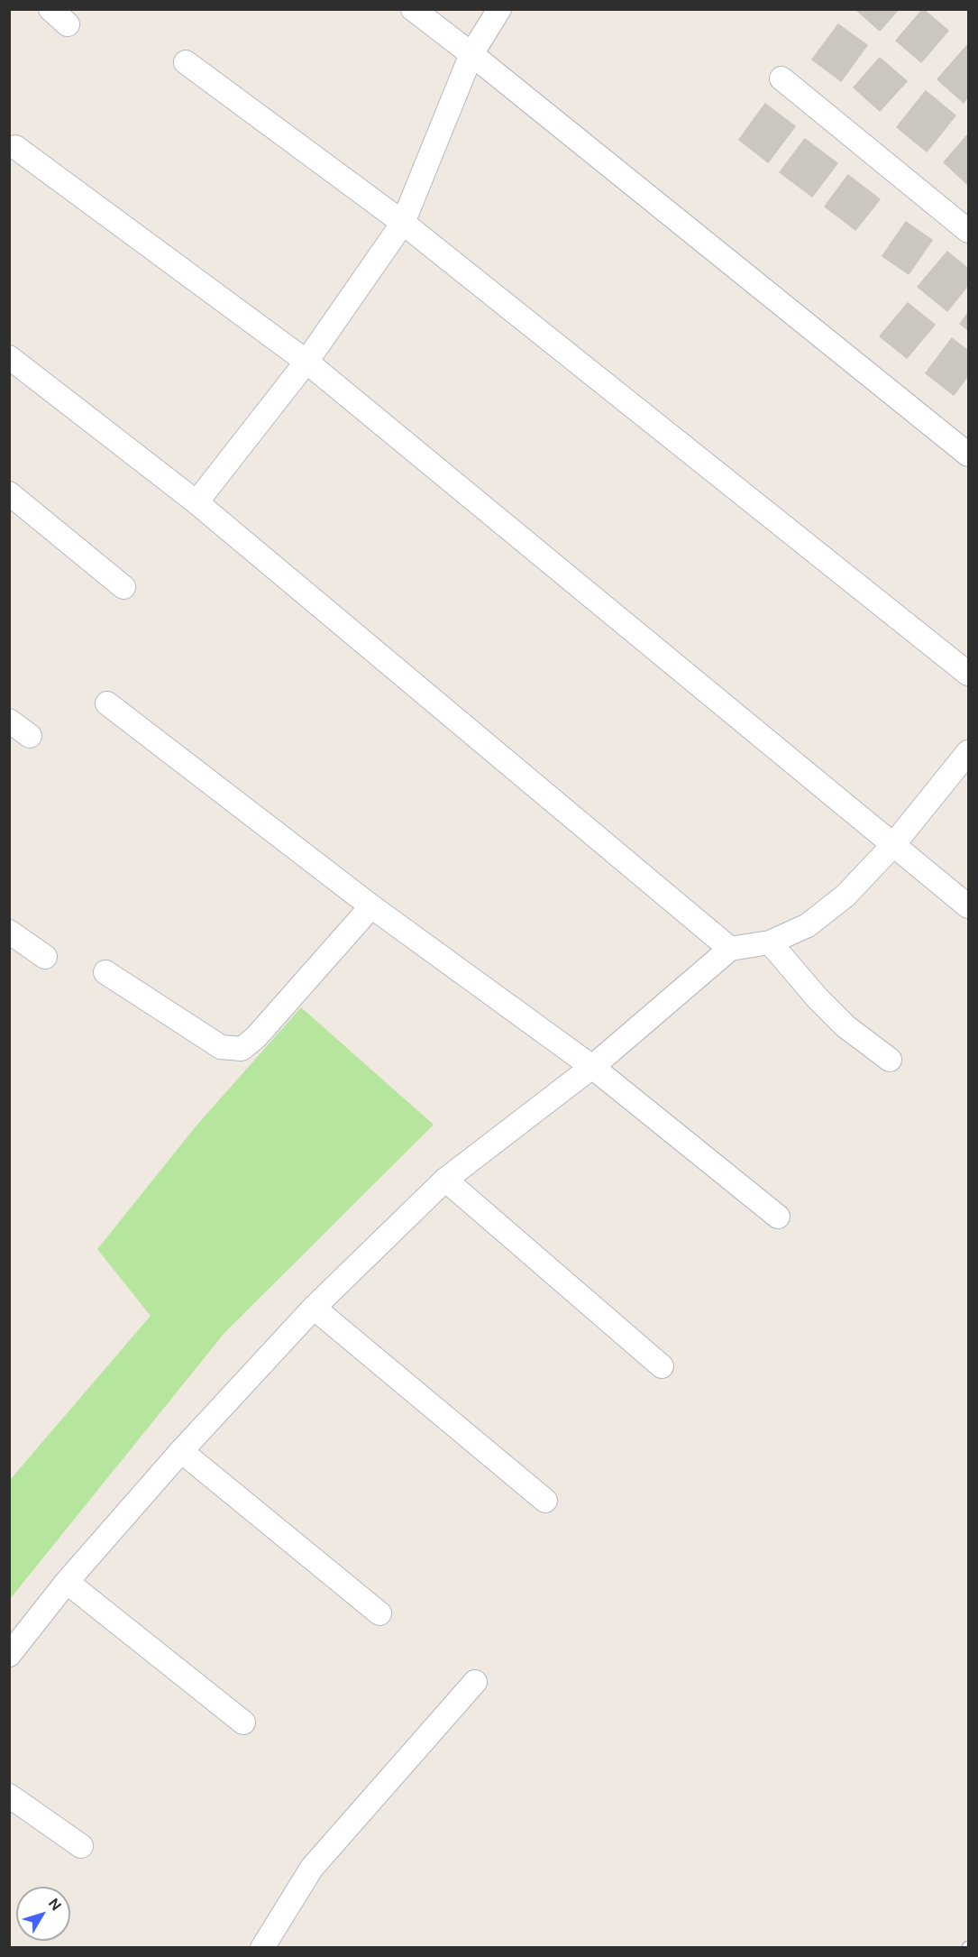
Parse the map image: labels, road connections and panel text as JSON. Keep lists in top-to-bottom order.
{
  "north": "top right"
}
